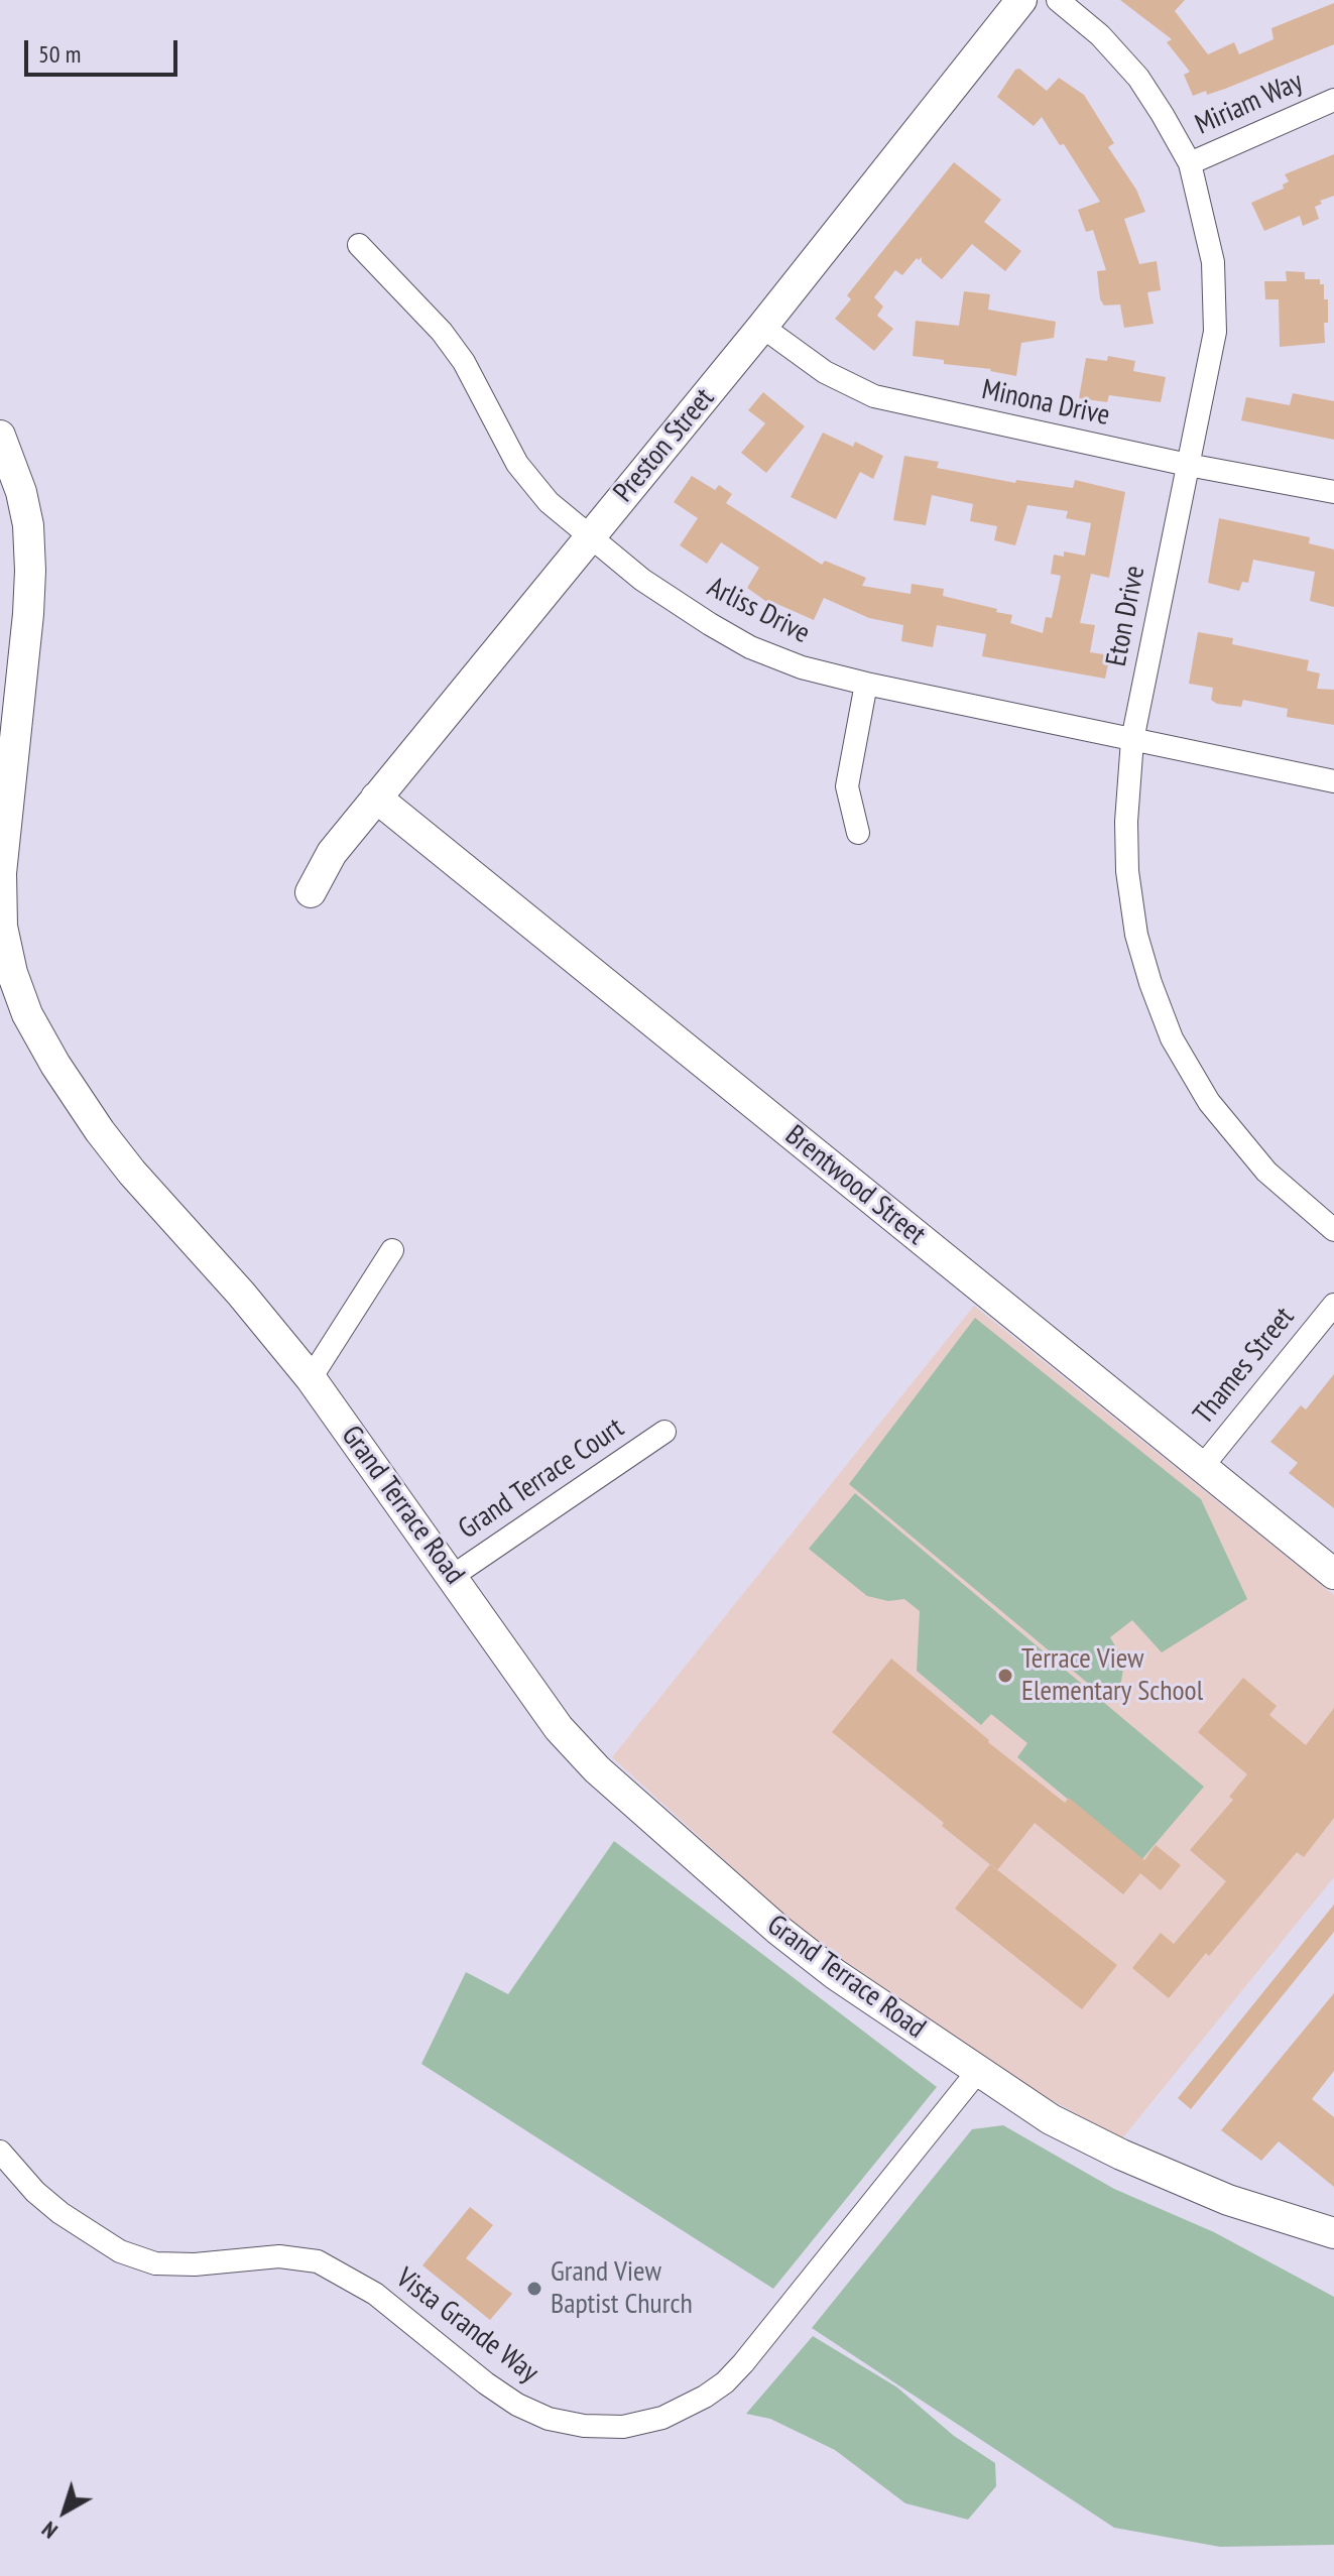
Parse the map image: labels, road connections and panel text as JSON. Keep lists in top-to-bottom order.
{
  "streets": {
    "street": [
      "Miriam Way",
      "Minona Drive",
      "Preston Street",
      "Arliss Drive",
      "Eton Drive",
      "Brentwood Street",
      "Thames Street",
      "Grand Terrace Court",
      "Grand Terrace Road",
      "Vista Grande Way"
    ]
  },
  "crossings": [
    ["Miriam Way", "Eton Drive"],
    ["Minona Drive", "Preston Street"],
    ["Minona Drive", "Eton Drive"],
    ["Preston Street", "Arliss Drive"],
    ["Preston Street", "Brentwood Street"],
    ["Arliss Drive", "Eton Drive"],
    ["Brentwood Street", "Thames Street"],
    ["Grand Terrace Court", "Grand Terrace Road"],
    ["Grand Terrace Road", "Vista Grande Way"]
  ],
  "places": ["Terrace View Elementary School", "Grand View Baptist Church"],
  "scale_bar": "50 m",
  "north": "bottom left"
}
